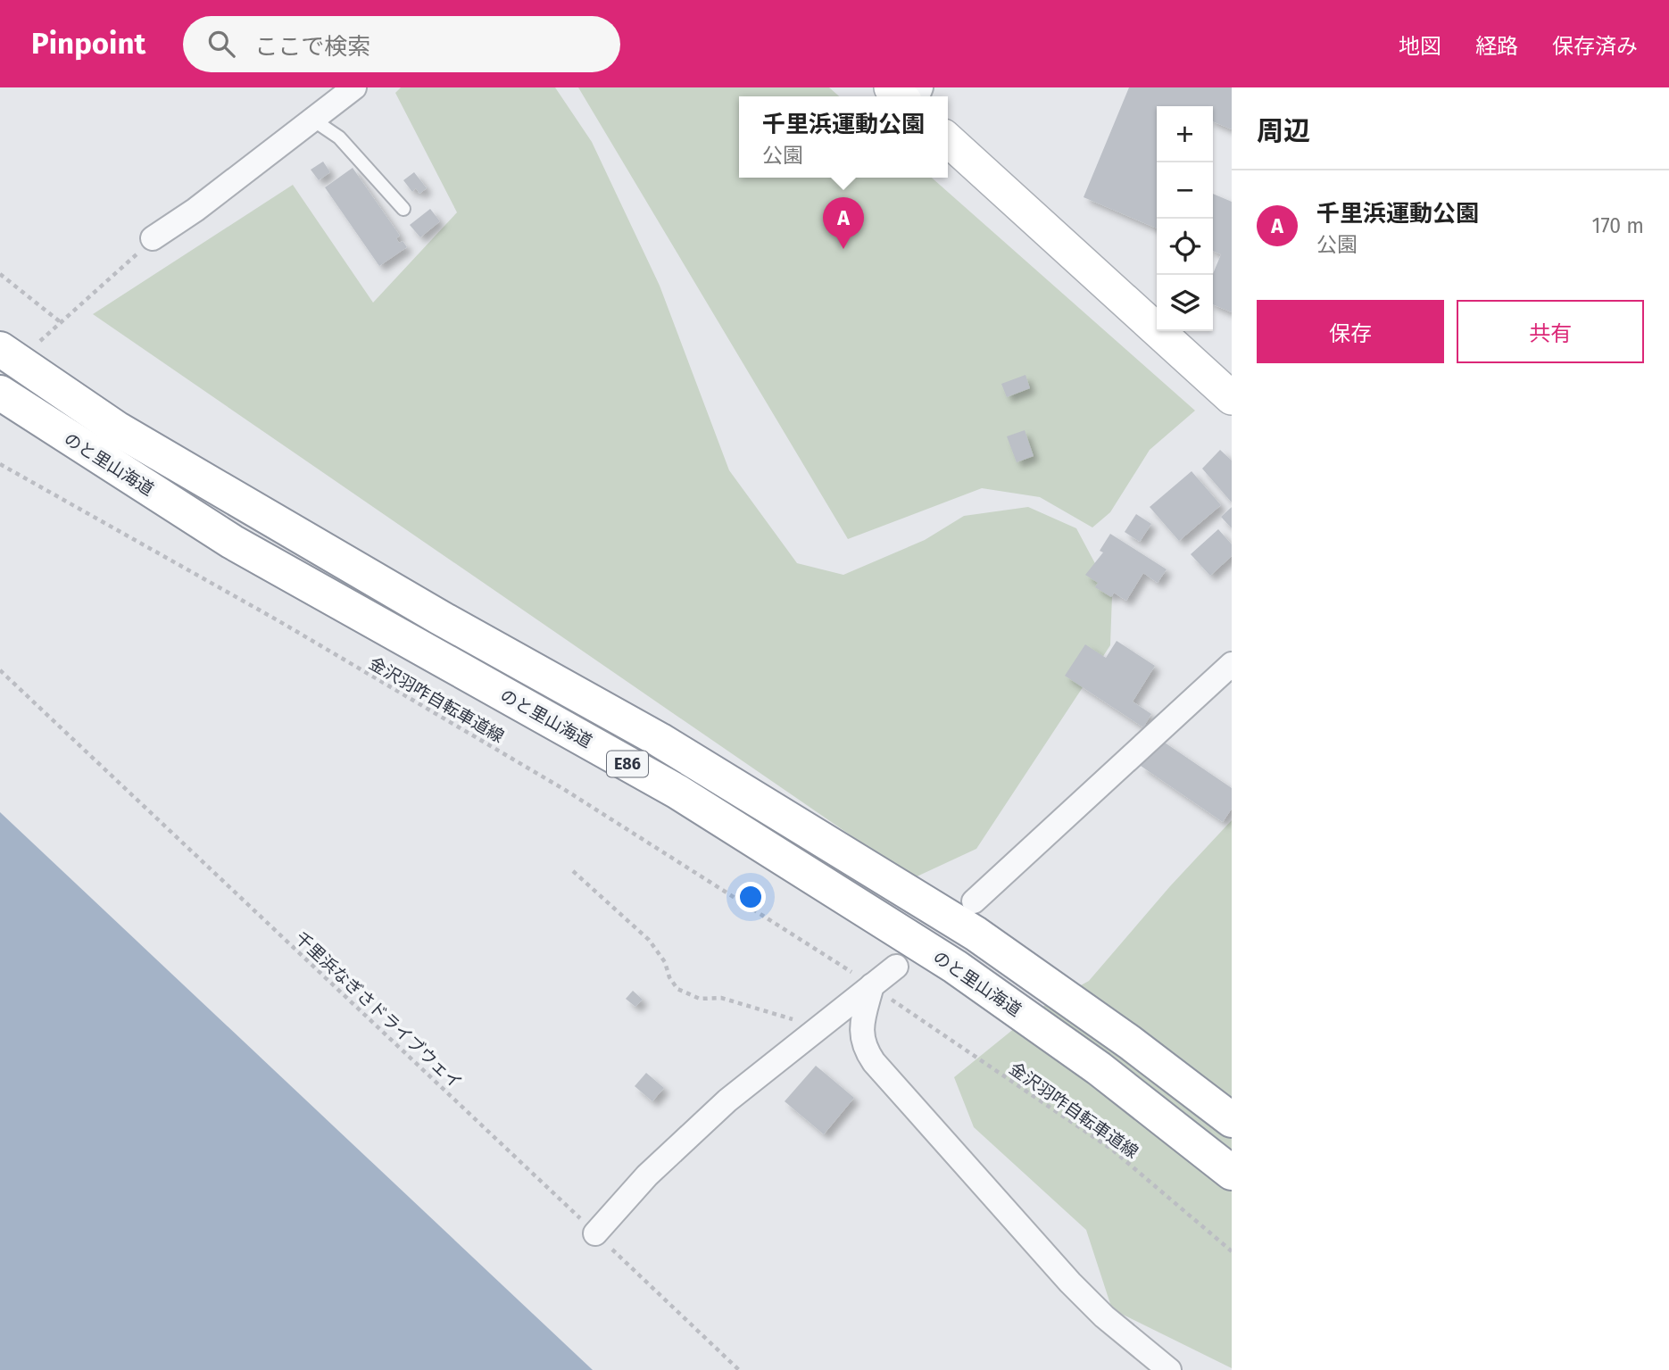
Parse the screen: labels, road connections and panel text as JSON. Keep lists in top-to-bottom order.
{
  "streets": {
    "highway": ["のと里山海道", "E86"],
    "path": ["金沢羽咋自転車道線", "千里浜なぎさドライブウェイ"]
  },
  "page": {
    "header": "Pinpoint",
    "search": "ここで検索",
    "nav": ["地図", "経路", "保存済み"],
    "heading": "周辺",
    "popup": ["千里浜運動公園", "公園"],
    "map_buttons": ["+", "−"],
    "list": [
      {
        "mark": "A",
        "name": "千里浜運動公園",
        "note": "公園",
        "value": "170 m"
      }
    ],
    "pins": "A",
    "buttons": ["保存", "共有"]
  }
}
